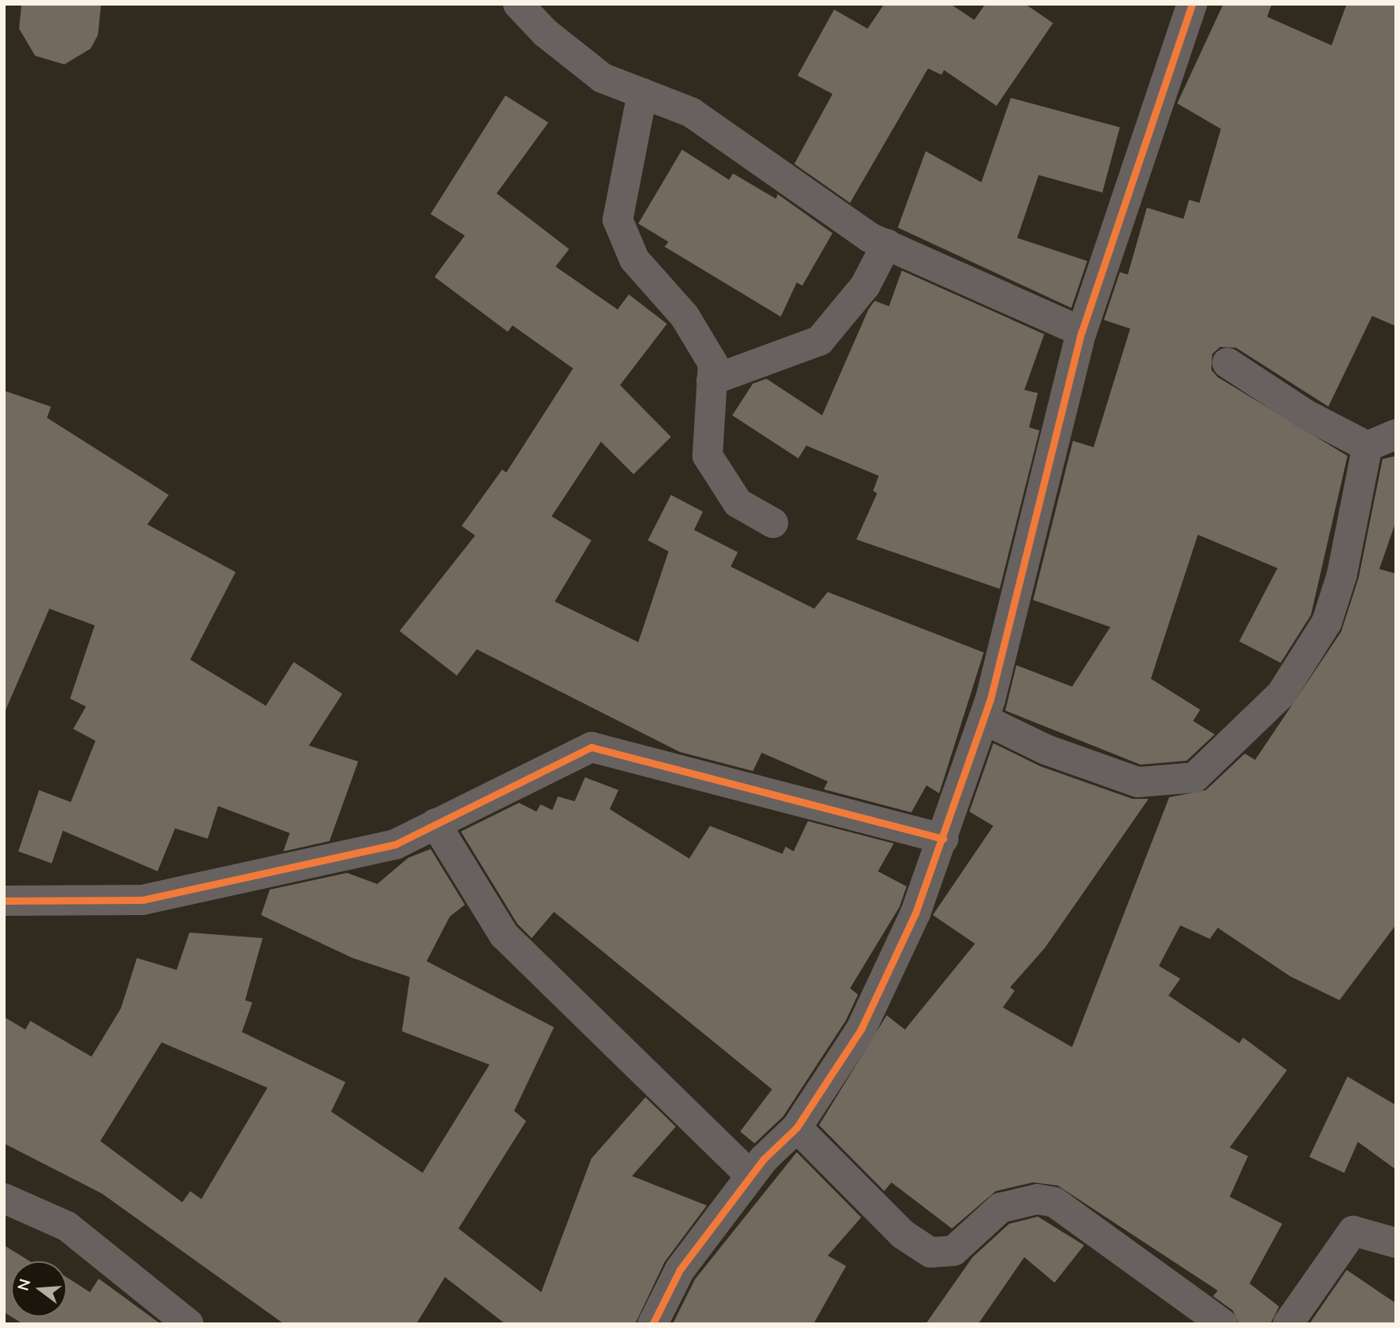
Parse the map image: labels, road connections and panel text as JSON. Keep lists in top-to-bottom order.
{
  "north": "left"
}
